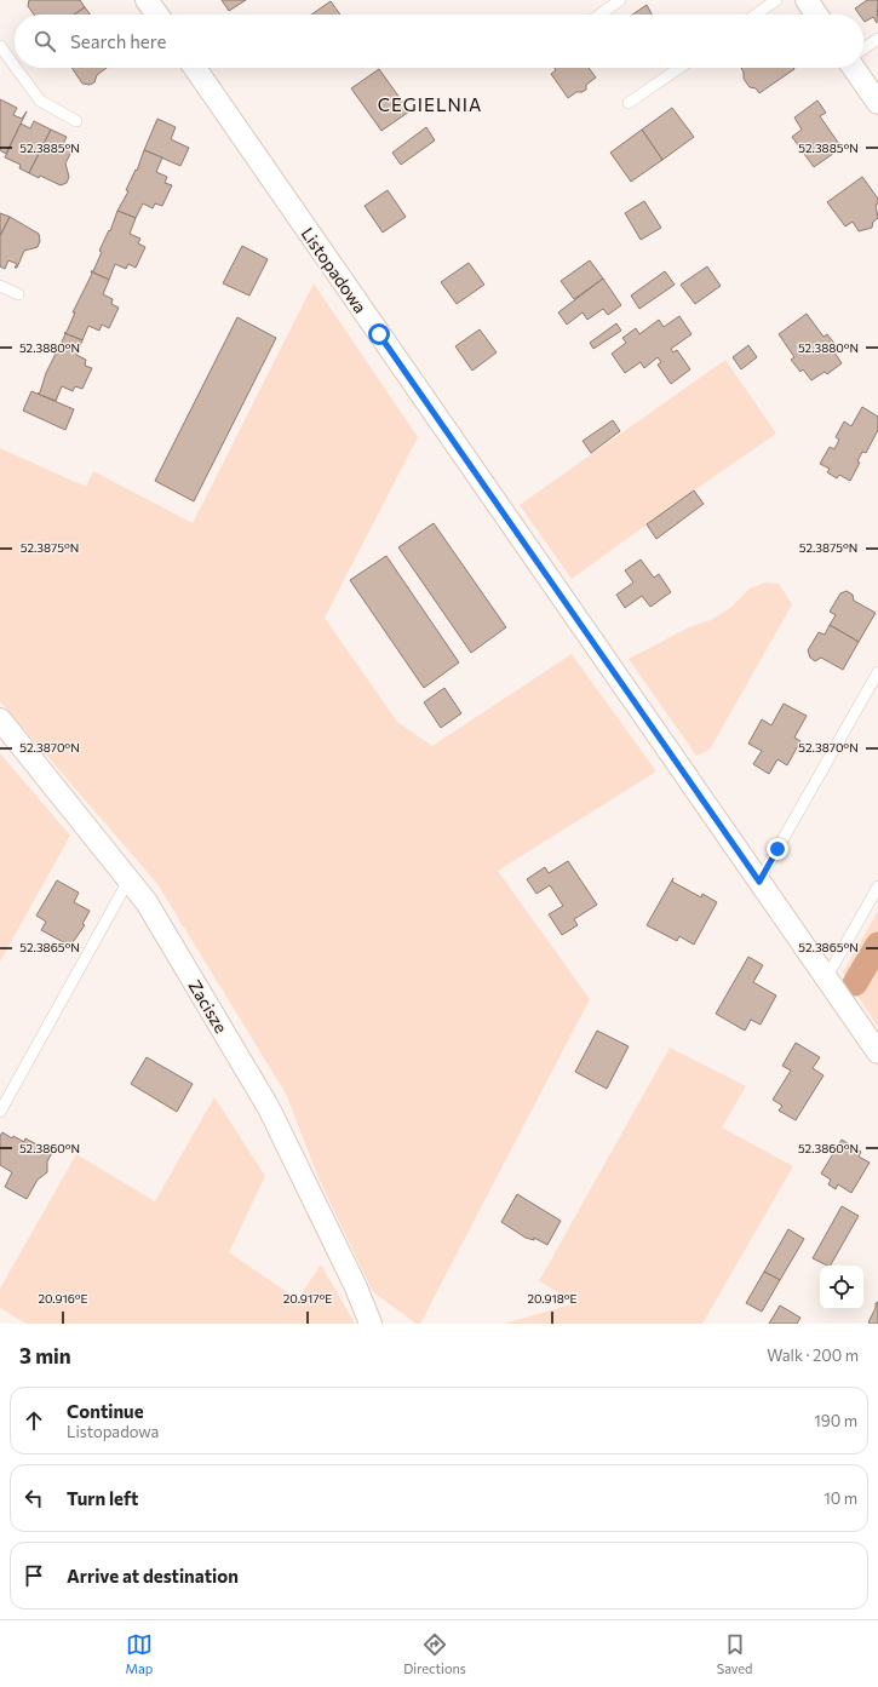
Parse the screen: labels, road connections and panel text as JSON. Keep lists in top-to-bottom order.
{
  "streets": {
    "street": ["Listopadowa", "Zacisze"]
  },
  "districts": ["CEGIELNIA"],
  "page": {
    "search": "Search here",
    "heading": ["3 min", "Walk · 200 m"],
    "list": [
      ["Continue", "Listopadowa", "190 m"],
      ["Turn left", "10 m"],
      "Arrive at destination"
    ],
    "nav": ["Map", "Directions", "Saved"]
  },
  "coordinates": [
    "52.3885°N",
    "52.3880°N",
    "52.3875°N",
    "52.3870°N",
    "52.3865°N",
    "52.3860°N",
    "20.916°E",
    "20.917°E",
    "20.918°E"
  ]
}
